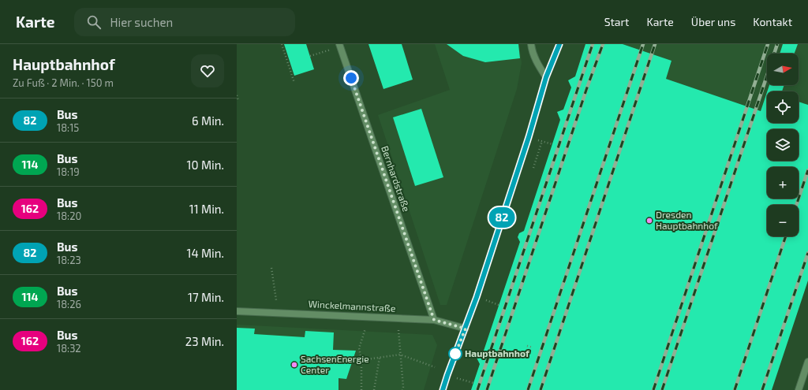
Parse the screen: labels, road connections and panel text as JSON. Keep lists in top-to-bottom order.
{
  "streets": {
    "street": ["Bernhardstraße", "Winckelmannstraße"]
  },
  "crossings": [
    ["Bernhardstraße", "Winckelmannstraße"]
  ],
  "places": ["Dresden Hauptbahnhof", "Hauptbahnhof", "SachsenEnergie Center"],
  "lines": ["bus line 82"],
  "north": "right",
  "page": {
    "header": "Karte",
    "search": "Hier suchen",
    "nav": [
      "Start",
      "Karte",
      "Über uns",
      "Kontakt"
    ],
    "heading": ["Hauptbahnhof", "Zu Fuß · 2 Min. · 150 m"],
    "on_map": "82",
    "map_buttons": ["+", "−"],
    "list": [
      {
        "mark": "82",
        "name": "Bus",
        "note": "18:15",
        "value": "6 Min."
      },
      {
        "mark": "114",
        "name": "Bus",
        "note": "18:19",
        "value": "10 Min."
      },
      {
        "mark": "162",
        "name": "Bus",
        "note": "18:20",
        "value": "11 Min."
      },
      {
        "mark": "82",
        "name": "Bus",
        "note": "18:23",
        "value": "14 Min."
      },
      {
        "mark": "114",
        "name": "Bus",
        "note": "18:26",
        "value": "17 Min."
      },
      {
        "mark": "162",
        "name": "Bus",
        "note": "18:32",
        "value": "23 Min."
      }
    ]
  }
}
